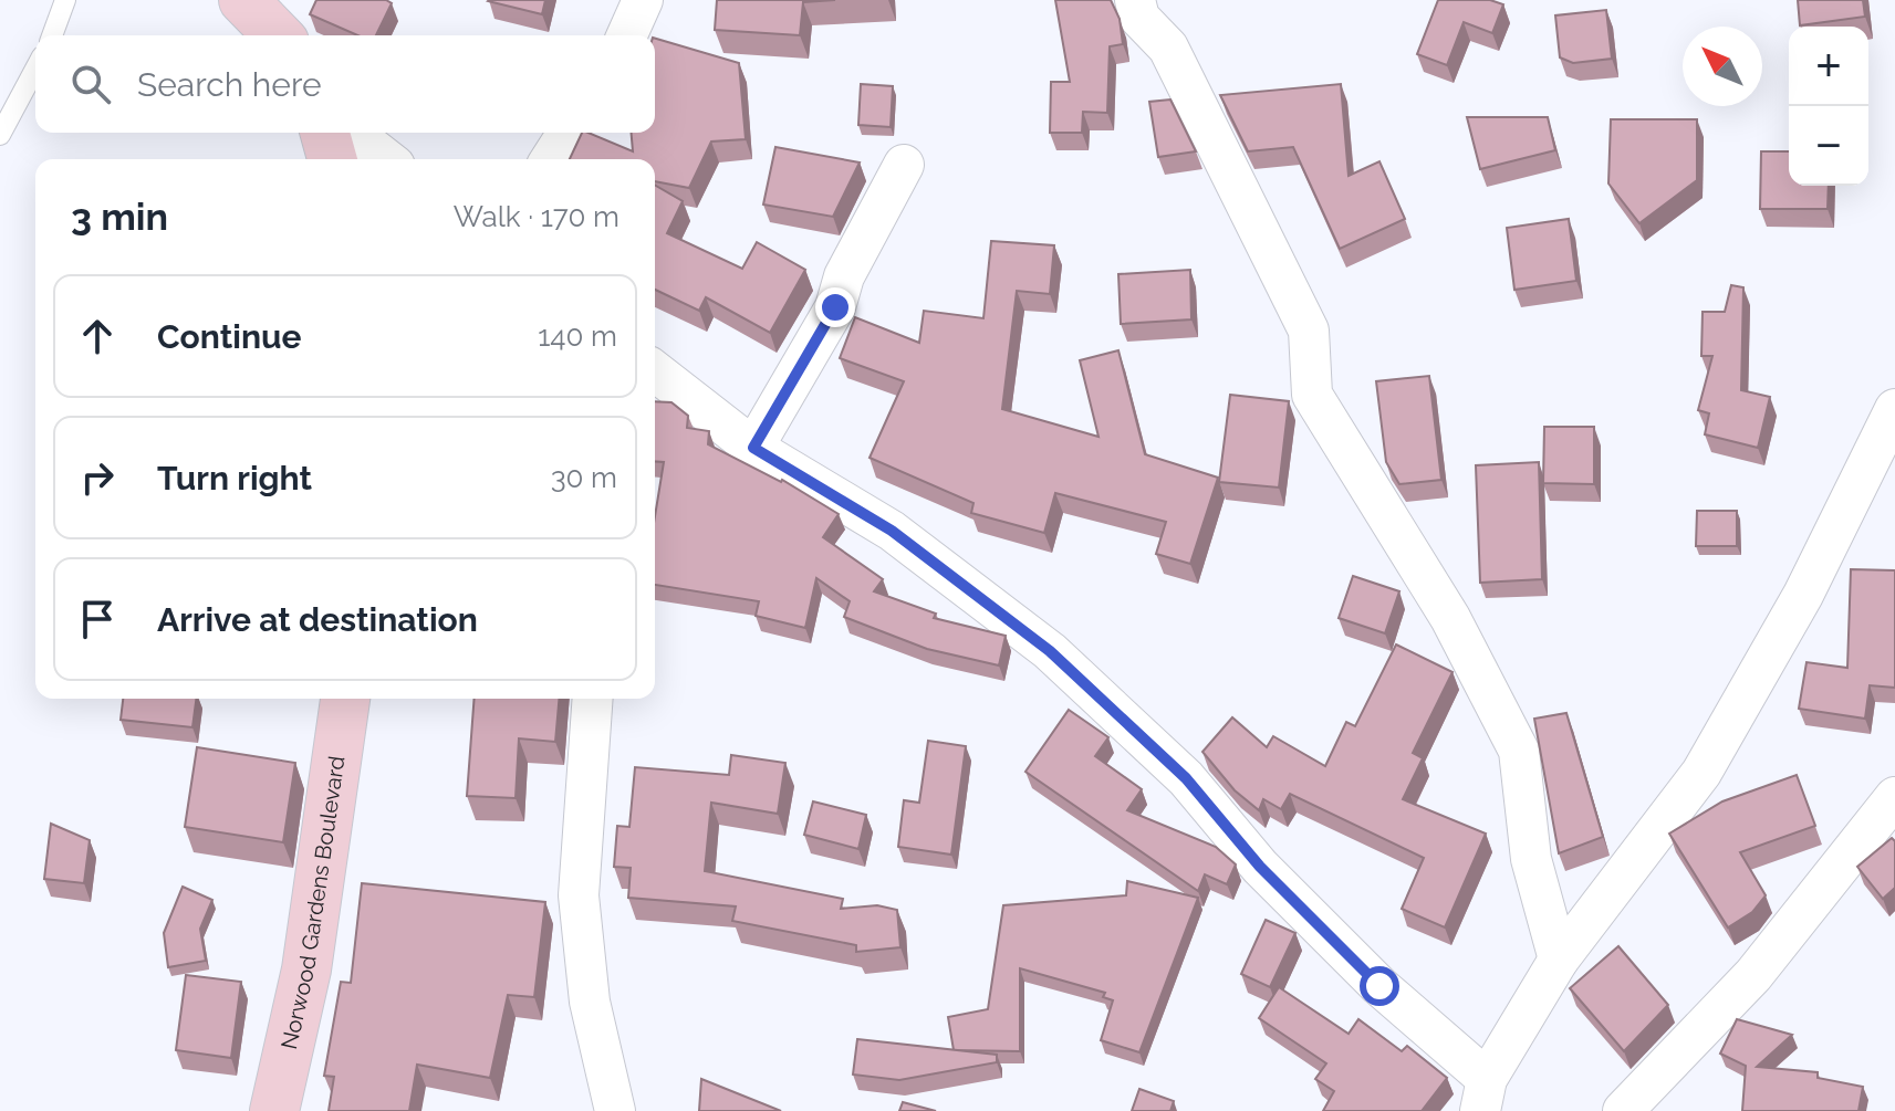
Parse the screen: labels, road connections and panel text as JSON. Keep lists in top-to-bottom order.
{
  "streets": {
    "street": ["Norwood Gardens Boulevard"]
  },
  "north": "top left",
  "page": {
    "map_buttons": ["+", "−"],
    "search": "Search here",
    "heading": ["3 min", "Walk · 170 m"],
    "list": [
      ["Continue", "140 m"],
      ["Turn right", "30 m"],
      "Arrive at destination"
    ]
  }
}
